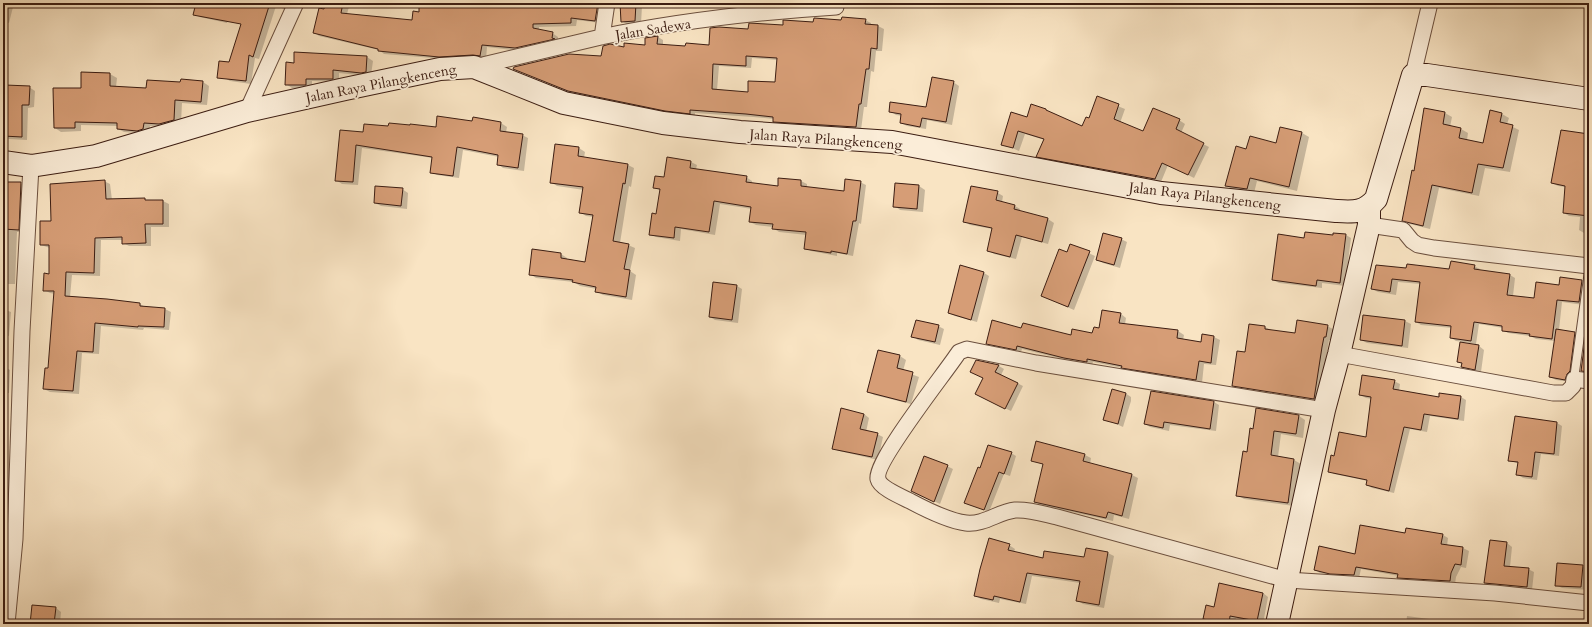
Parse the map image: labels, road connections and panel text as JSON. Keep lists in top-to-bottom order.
{
  "streets": {
    "main road": ["Jalan Raya Pilangkenceng"],
    "street": ["Jalan Sadewa"]
  },
  "crossings": [
    ["Jalan Sadewa", "Jalan Raya Pilangkenceng"]
  ]
}
